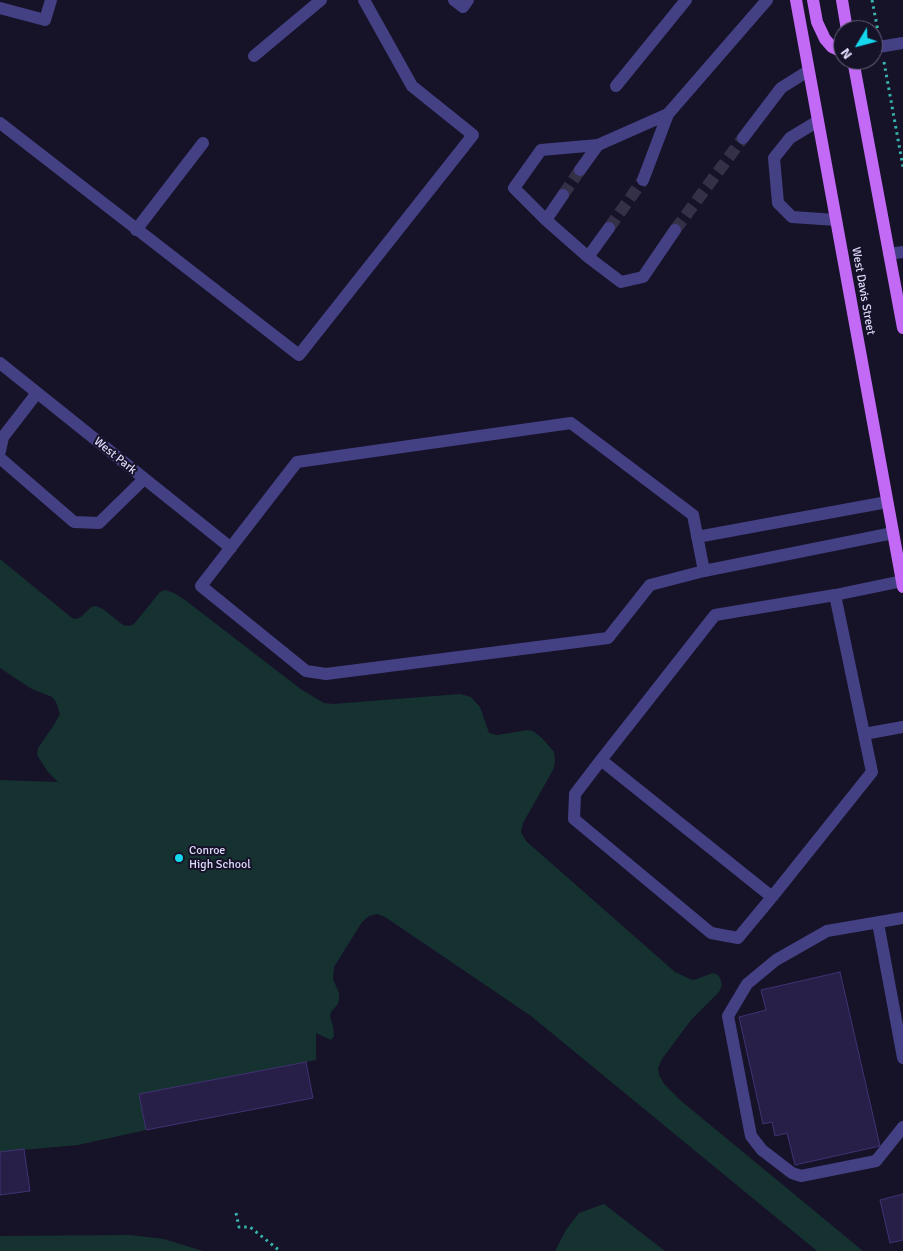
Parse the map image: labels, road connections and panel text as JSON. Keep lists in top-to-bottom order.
{
  "streets": {
    "main road": ["West Davis Street"],
    "street": ["West Park"]
  },
  "places": ["Conroe High School"],
  "north": "bottom left"
}
